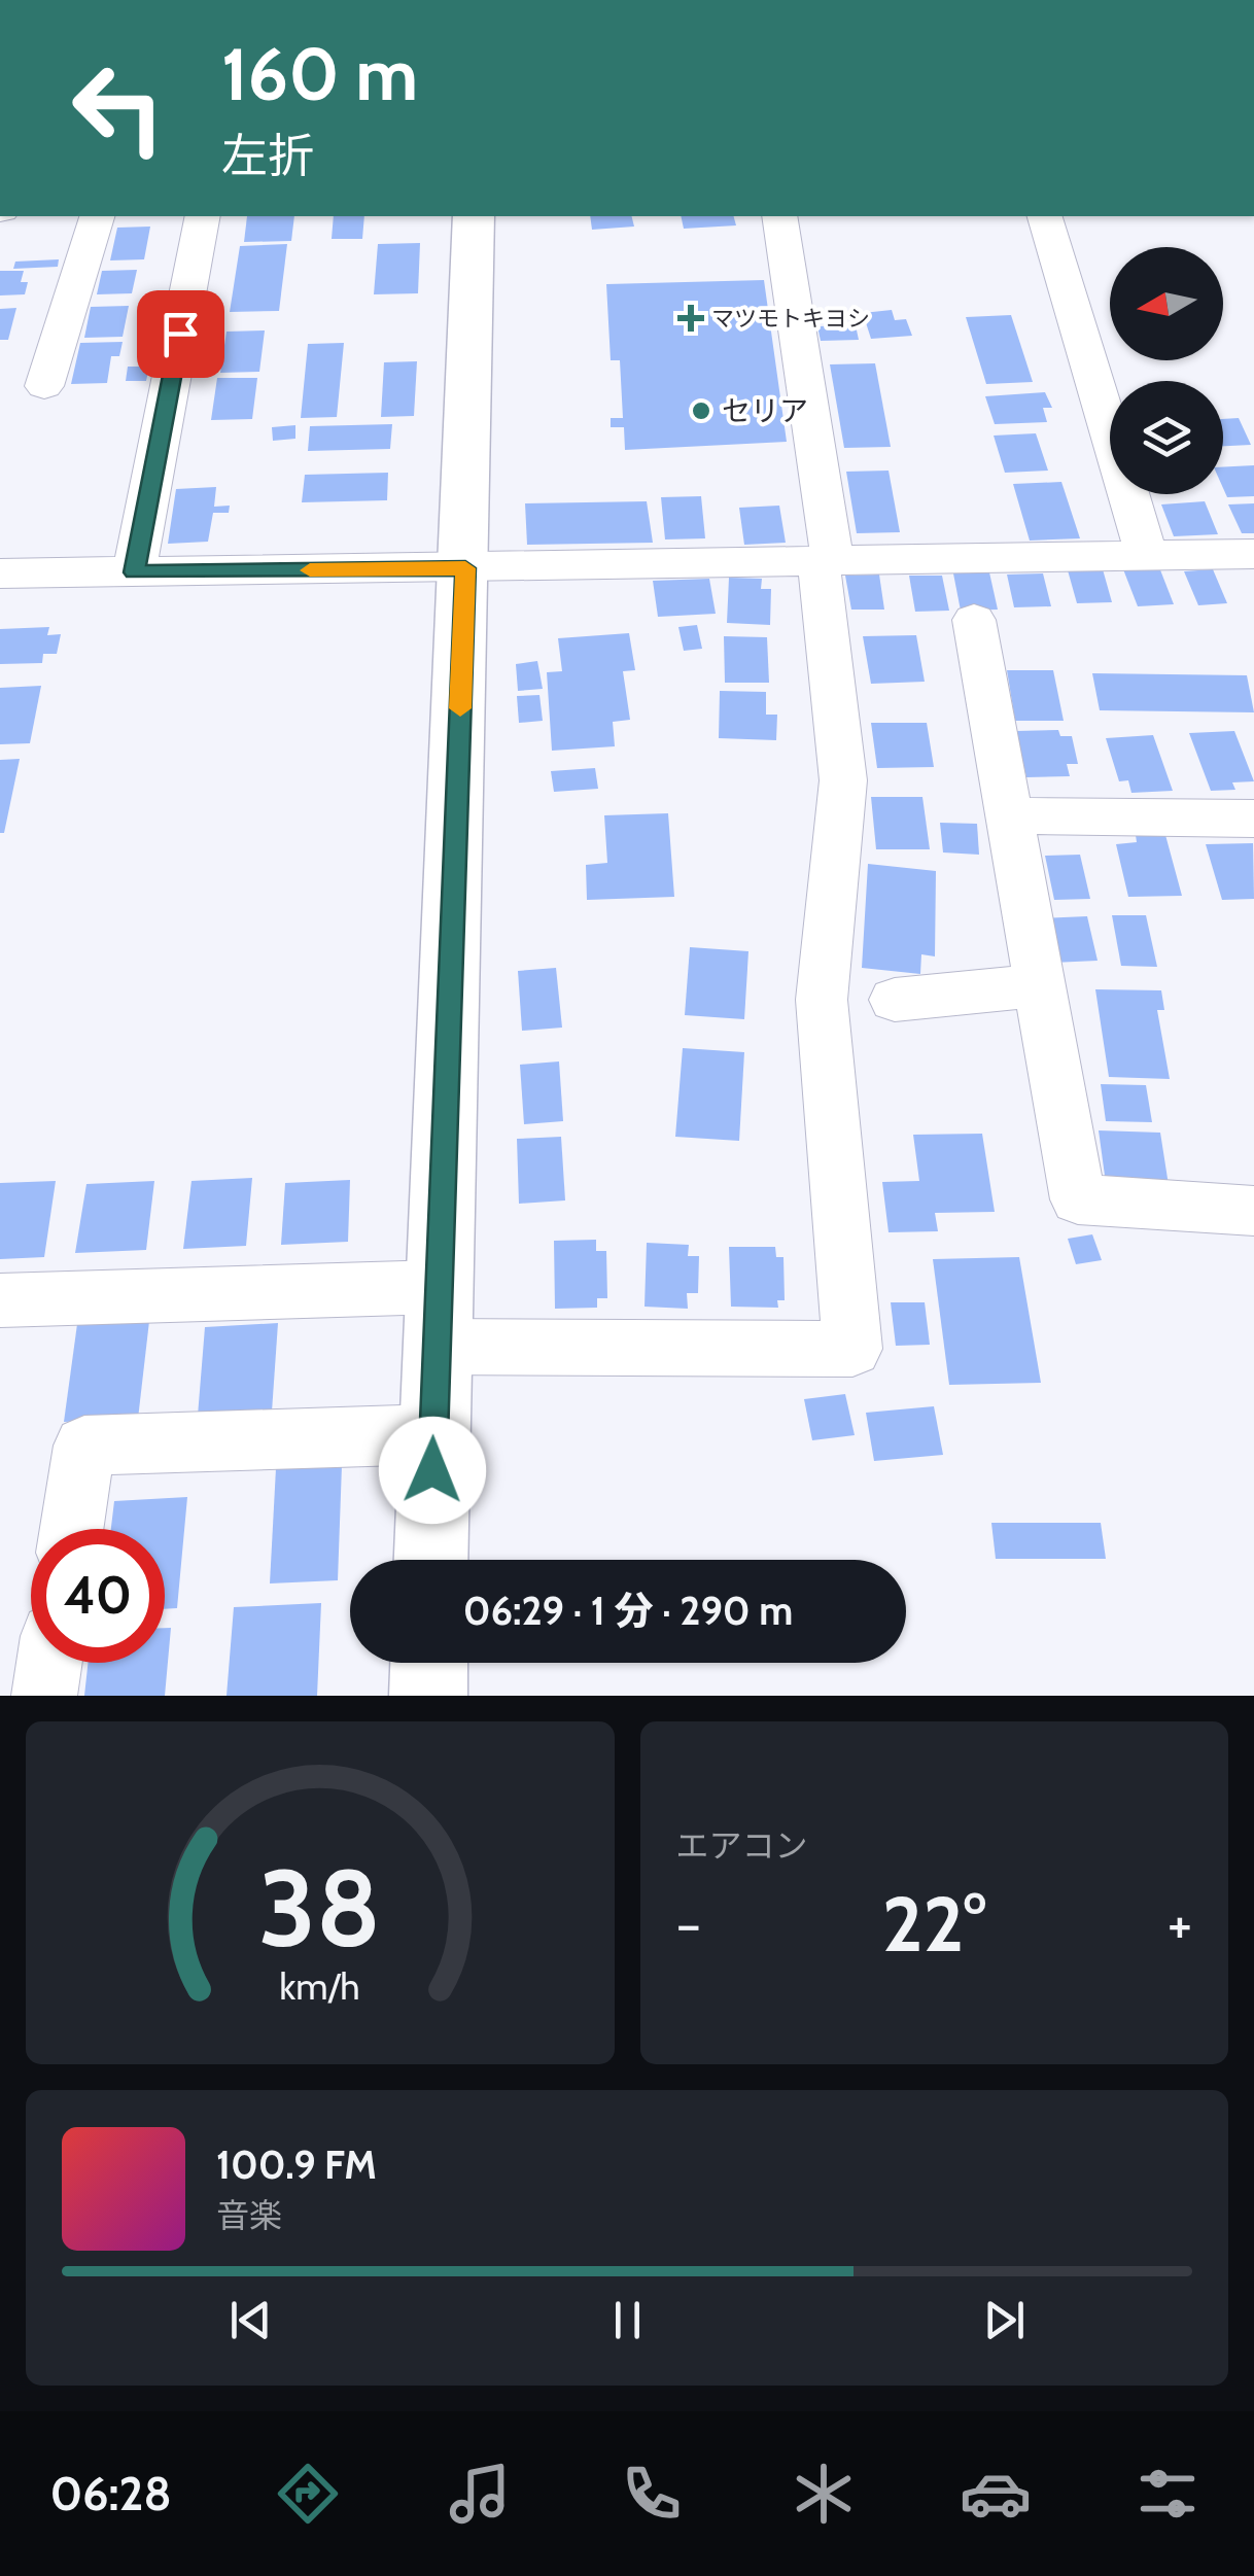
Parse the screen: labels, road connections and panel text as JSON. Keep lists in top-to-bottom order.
{
  "places": {
    "health": ["マツモトキヨシ"],
    "other": ["セリア"]
  },
  "north": "left",
  "page": {
    "turn": ["160 m", "左折"],
    "limit": "40",
    "trip": "06:29 · 1 分 · 290 m",
    "tile": "エアコン",
    "heat": ["−", "22°", "+"],
    "song": ["100.9 FM", "音楽"],
    "tabs": "06:28",
    "gauge": ["38", "km/h"]
  }
}
